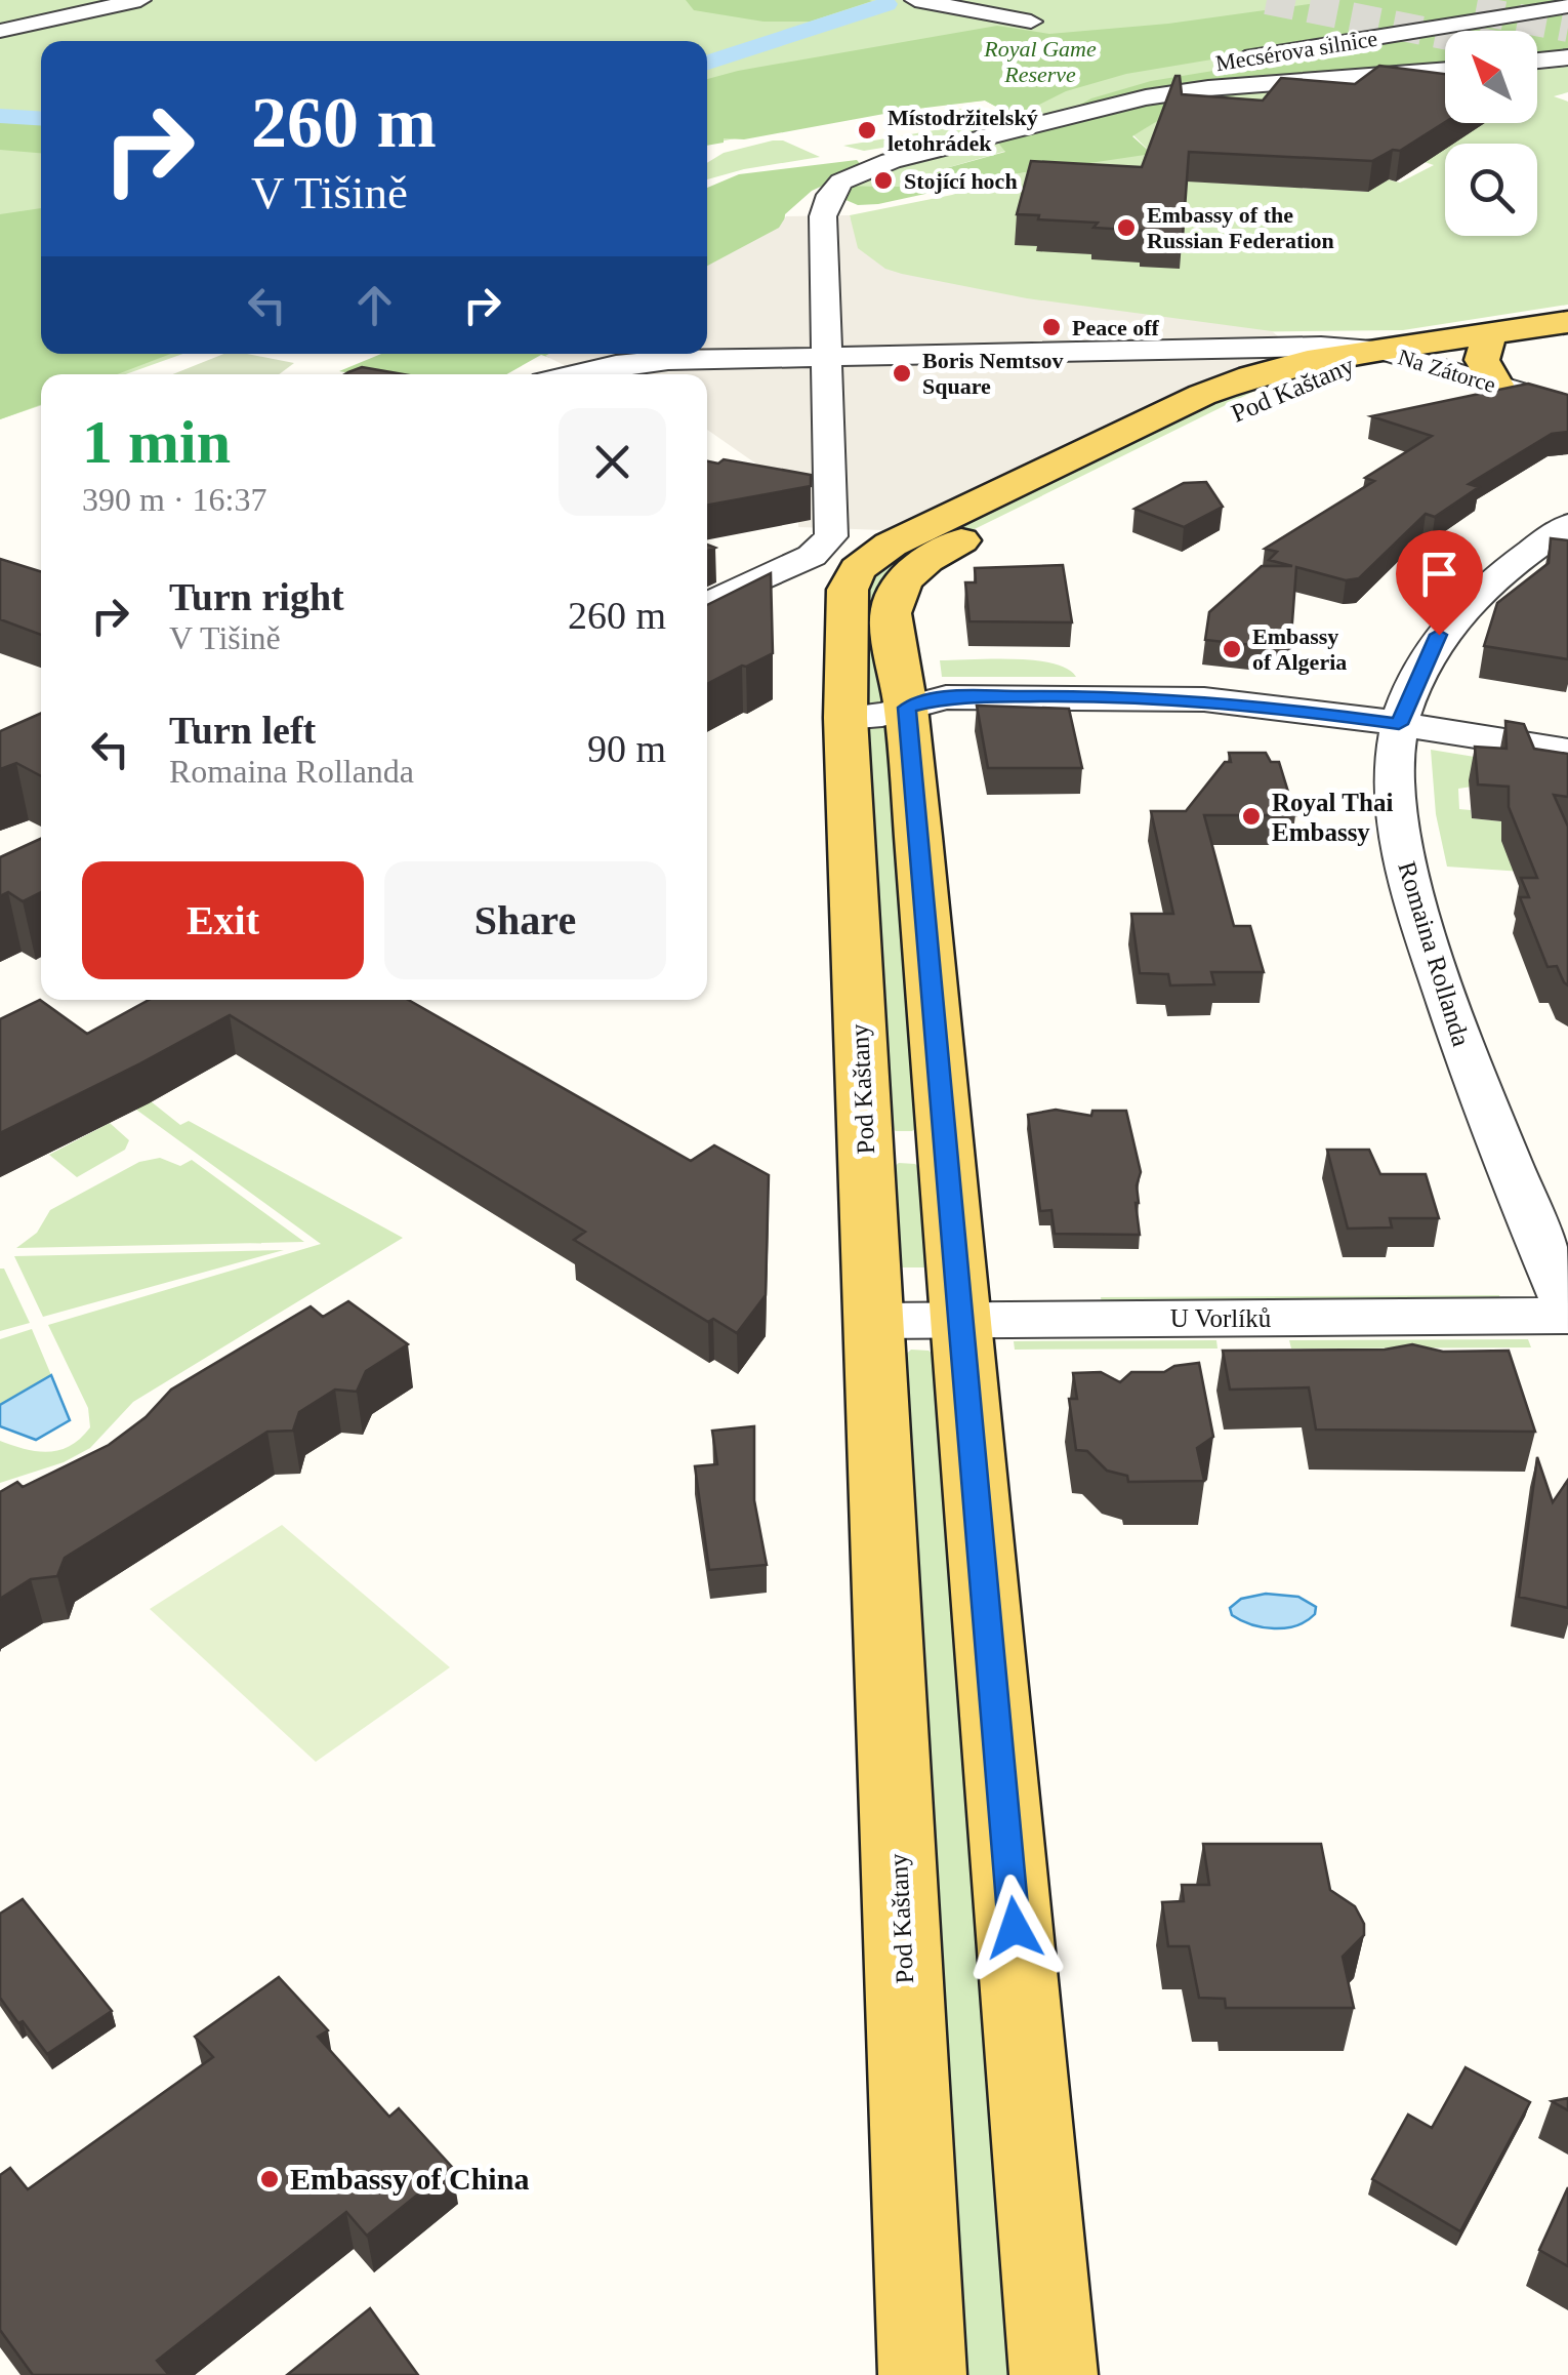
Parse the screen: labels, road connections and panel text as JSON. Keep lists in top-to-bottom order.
{
  "streets": {
    "main road": ["Pod Kaštany"],
    "street": [
      "Mecsérova silnice",
      "Na Zátorce",
      "Romaina Rollanda",
      "U Vorlíků"
    ]
  },
  "crossings": [
    ["Na Zátorce", "Pod Kaštany"],
    ["Pod Kaštany", "U Vorlíků"],
    ["Romaina Rollanda", "U Vorlíků"]
  ],
  "parks": ["Royal Game Reserve"],
  "places": [
    "Místodržitelský letohrádek",
    "Stojící hoch",
    "Embassy of the Russian Federation",
    "Peace off",
    "Boris Nemtsov Square",
    "Embassy of Algeria",
    "Royal Thai Embassy",
    "Embassy of China"
  ],
  "north": "top left",
  "page": {
    "turn": ["260 m", "V Tišině"],
    "heading": ["1 min", "390 m · 16:37"],
    "list": [
      {
        "name": "Turn right",
        "note": "V Tišině",
        "value": "260 m"
      },
      {
        "name": "Turn left",
        "note": "Romaina Rollanda",
        "value": "90 m"
      }
    ],
    "buttons": ["Exit", "Share"]
  }
}
